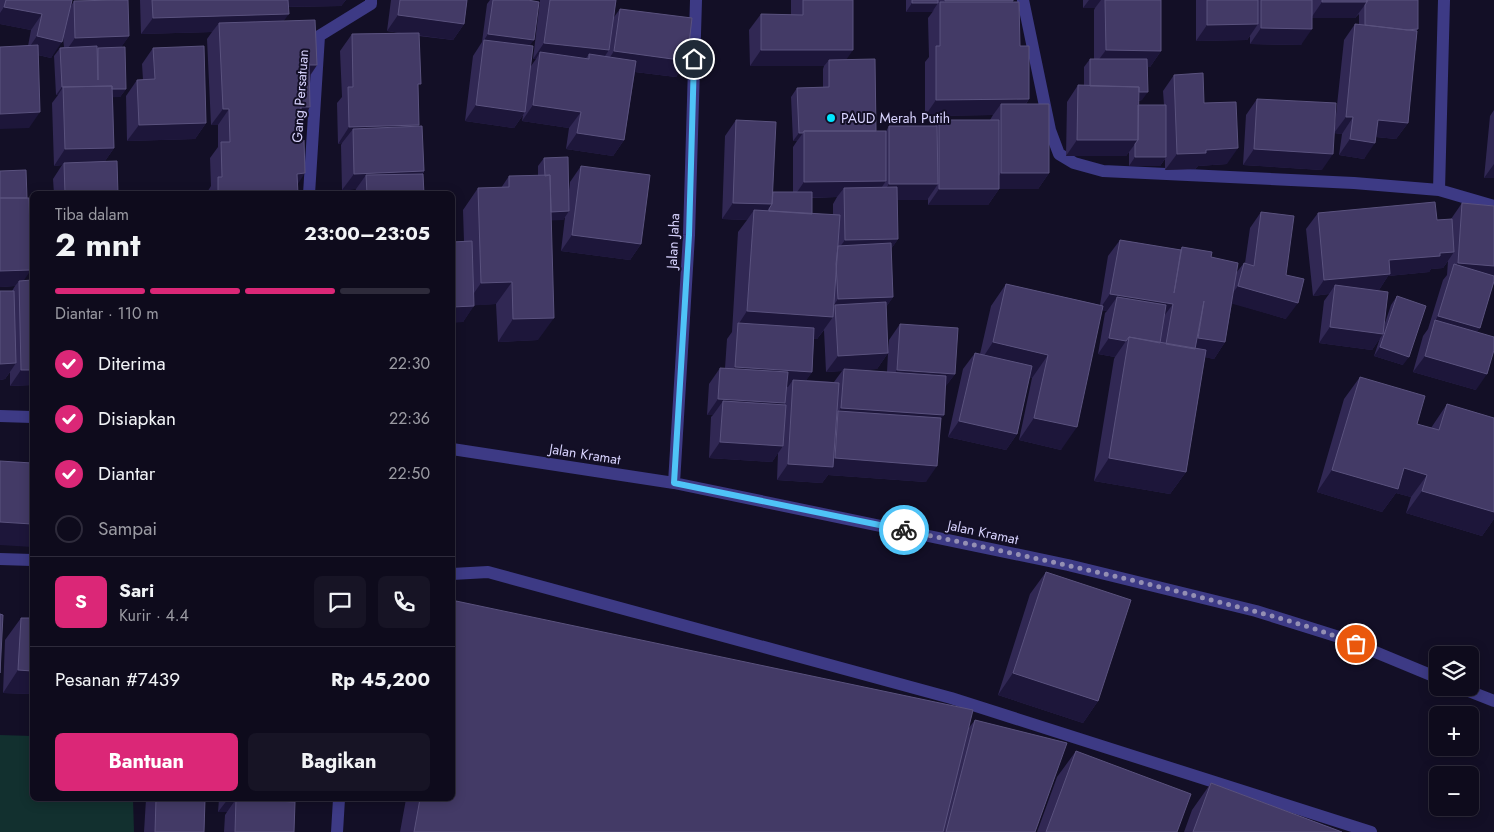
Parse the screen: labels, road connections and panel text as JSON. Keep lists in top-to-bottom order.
{
  "streets": {
    "street": ["Gang Persatuan", "Jalan Jaha", "Jalan Kramat"]
  },
  "crossings": [
    ["Jalan Jaha", "Jalan Kramat"]
  ],
  "places": ["PAUD Merah Putih"],
  "page": {
    "heading": ["2 mnt", "Tiba dalam", "23:00–23:05"],
    "panel": [
      "Sari",
      "Kurir · 4.4",
      "Pesanan #7439",
      "Rp 45,200"
    ],
    "bar": "Diantar · 110 m",
    "list": [
      ["Diterima", "22:30"],
      ["Disiapkan", "22:36"],
      ["Diantar", "22:50"],
      "Sampai"
    ],
    "round": "S",
    "map_buttons": ["+", "−"],
    "buttons": ["Bantuan", "Bagikan"]
  }
}
